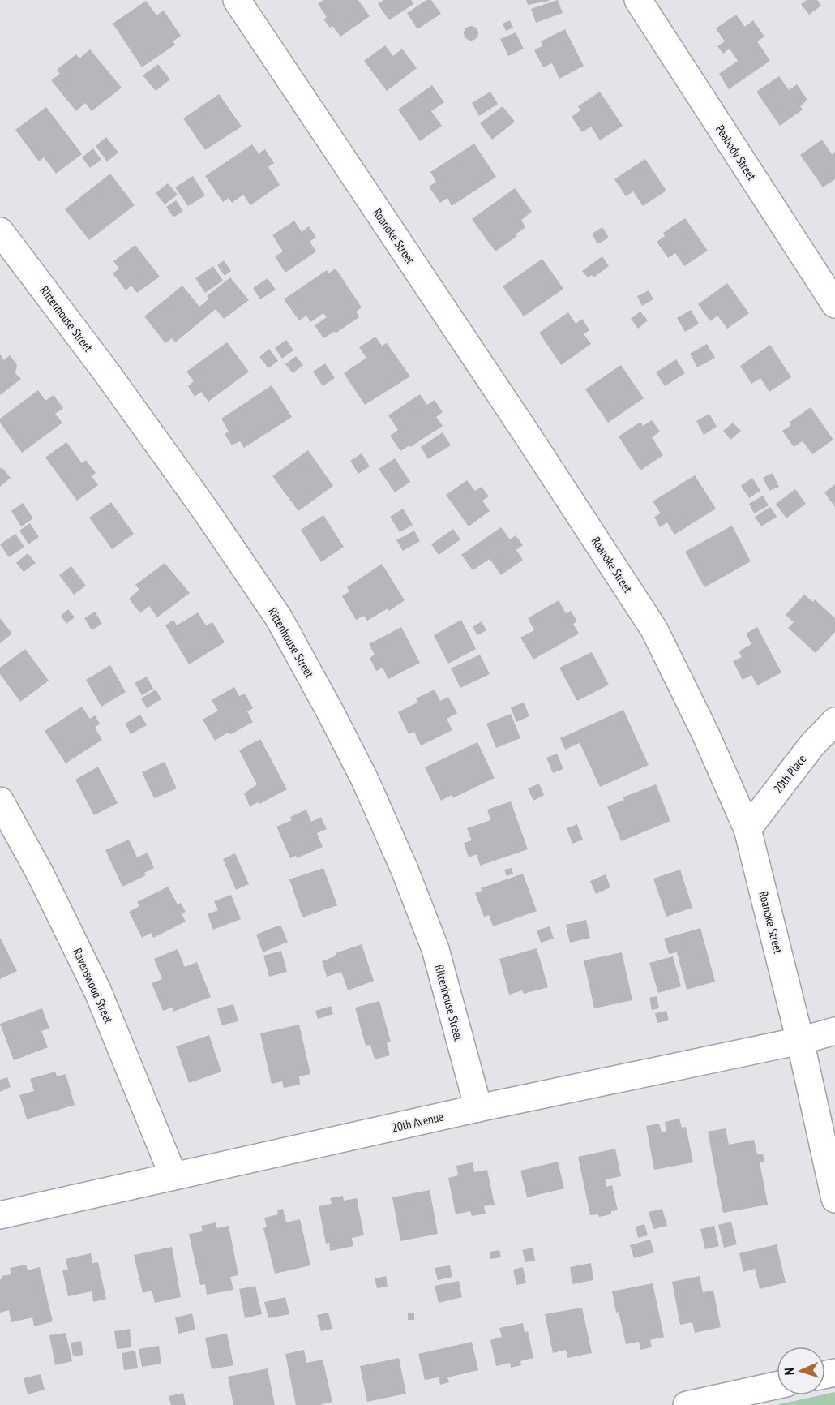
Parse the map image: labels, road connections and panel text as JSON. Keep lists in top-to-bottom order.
{
  "streets": {
    "street": [
      "Peabody Street",
      "Roanoke Street",
      "Rittenhouse Street",
      "20th Place",
      "Ravenswood Street",
      "20th Avenue"
    ]
  },
  "crossings": [
    ["Roanoke Street", "20th Place"],
    ["Roanoke Street", "20th Avenue"],
    ["Rittenhouse Street", "20th Avenue"],
    ["Ravenswood Street", "20th Avenue"]
  ],
  "north": "left"
}
